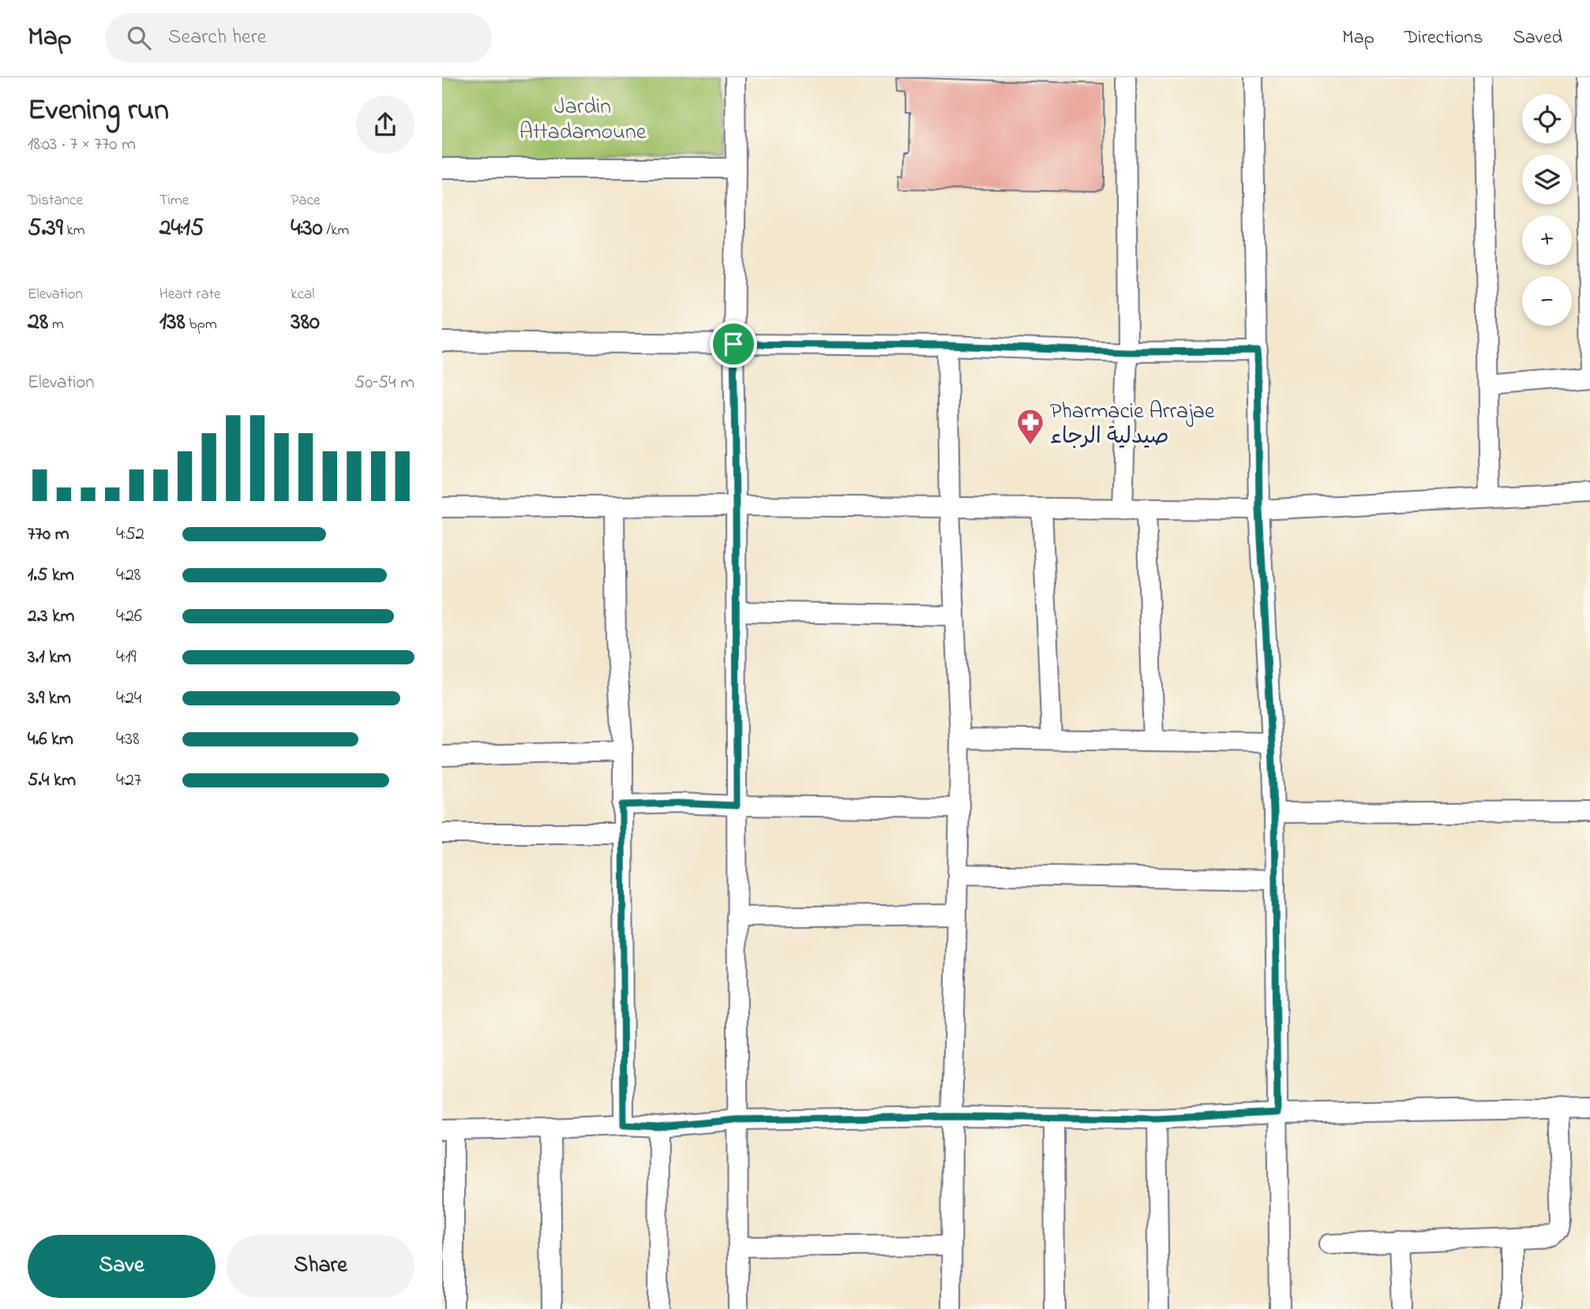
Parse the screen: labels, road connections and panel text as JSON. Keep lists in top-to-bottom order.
{
  "parks": ["Jardin Attadamoune"],
  "places": {
    "pharmacy": ["Pharmacie Arrajae صيدلية الرجاء"]
  },
  "page": {
    "header": "Map",
    "search": "Search here",
    "nav": ["Map", "Directions", "Saved"],
    "heading": ["Evening run", "18:03 · 7 × 770 m"],
    "map_buttons": ["+", "−"],
    "stats": [
      ["Distance", "5.39 km"],
      ["Time", "24:15"],
      ["Pace", "4:30 /km"],
      ["Elevation", "28 m"],
      ["Heart rate", "138 bpm"],
      ["kcal", "380"]
    ],
    "chart": ["Elevation", "50–54 m"],
    "list": [
      {
        "name": "770 m",
        "note": "4:52"
      },
      {
        "name": "1.5 km",
        "note": "4:28"
      },
      {
        "name": "2.3 km",
        "note": "4:26"
      },
      {
        "name": "3.1 km",
        "note": "4:19"
      },
      {
        "name": "3.9 km",
        "note": "4:24"
      },
      {
        "name": "4.6 km",
        "note": "4:38"
      },
      {
        "name": "5.4 km",
        "note": "4:27"
      }
    ],
    "buttons": ["Save", "Share"]
  }
}
